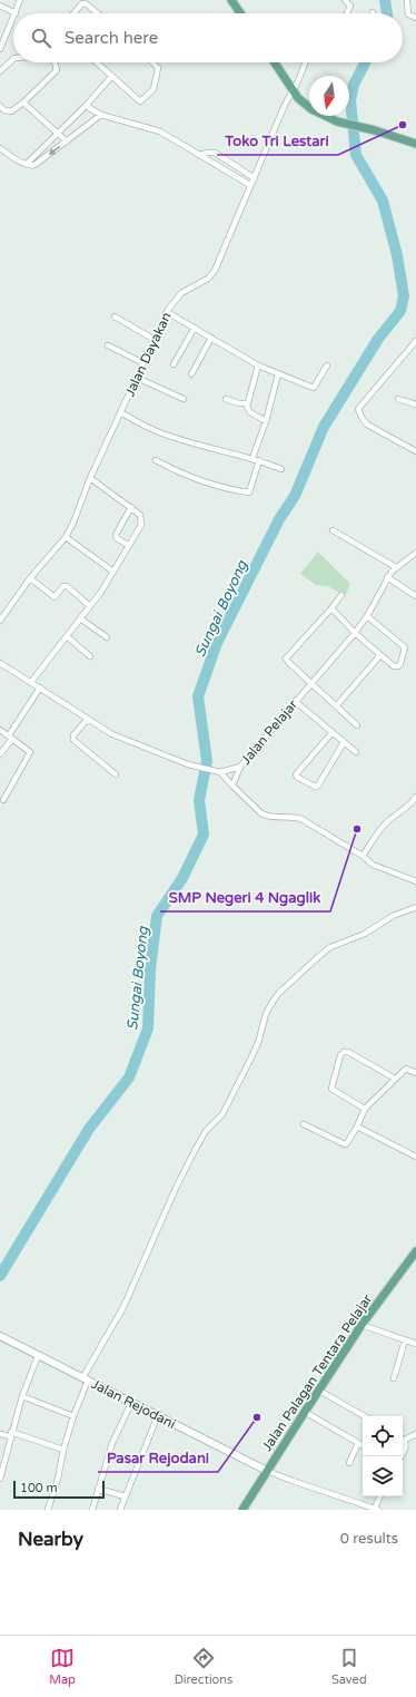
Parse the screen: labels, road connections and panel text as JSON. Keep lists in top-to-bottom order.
{
  "streets": {
    "main road": ["Jalan Palagan Tentara Pelajar", "Jalan Rejodani"],
    "street": ["Jalan Dayakan", "Jalan Pelajar"]
  },
  "crossings": [
    ["Jalan Palagan Tentara Pelajar", "Jalan Rejodani"]
  ],
  "water": ["Sungai Boyong"],
  "places": ["Toko Tri Lestari", "SMP Negeri 4 Ngaglik", "Pasar Rejodani"],
  "scale_bar": "100 m",
  "north": "bottom",
  "page": {
    "search": "Search here",
    "scale": "100 m",
    "heading": ["Nearby", "0 results"],
    "nav": ["Map", "Directions", "Saved"]
  }
}
